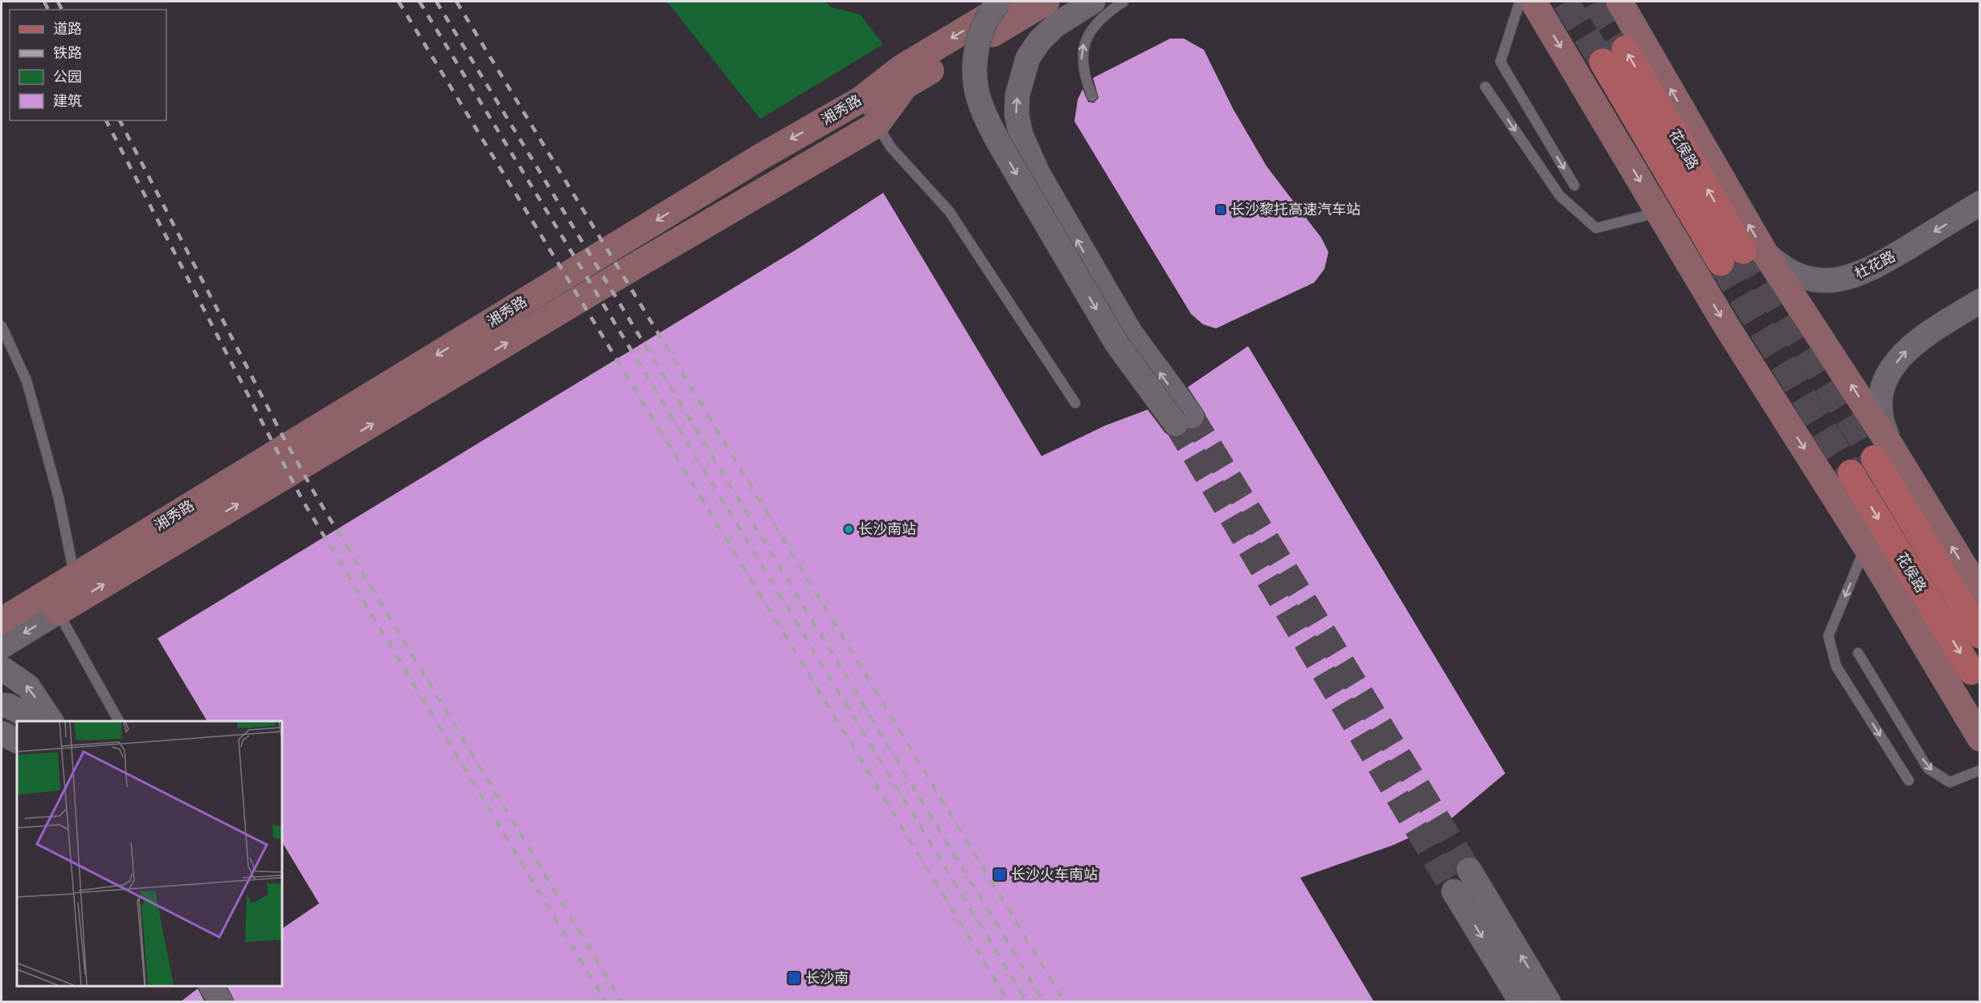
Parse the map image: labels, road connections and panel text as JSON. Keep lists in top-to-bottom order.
{
  "streets": {
    "main road": ["湘秀路", "花侯路"],
    "street": ["杜花路"]
  },
  "crossings": [
    ["花侯路", "杜花路"]
  ],
  "one_way": ["杜花路"],
  "places": {
    "transit": ["长沙黎托高速汽车站", "长沙火车南站", "长沙南"],
    "other": ["长沙南站"]
  },
  "legend": [
    "道路",
    "铁路",
    "公园",
    "建筑"
  ]
}
